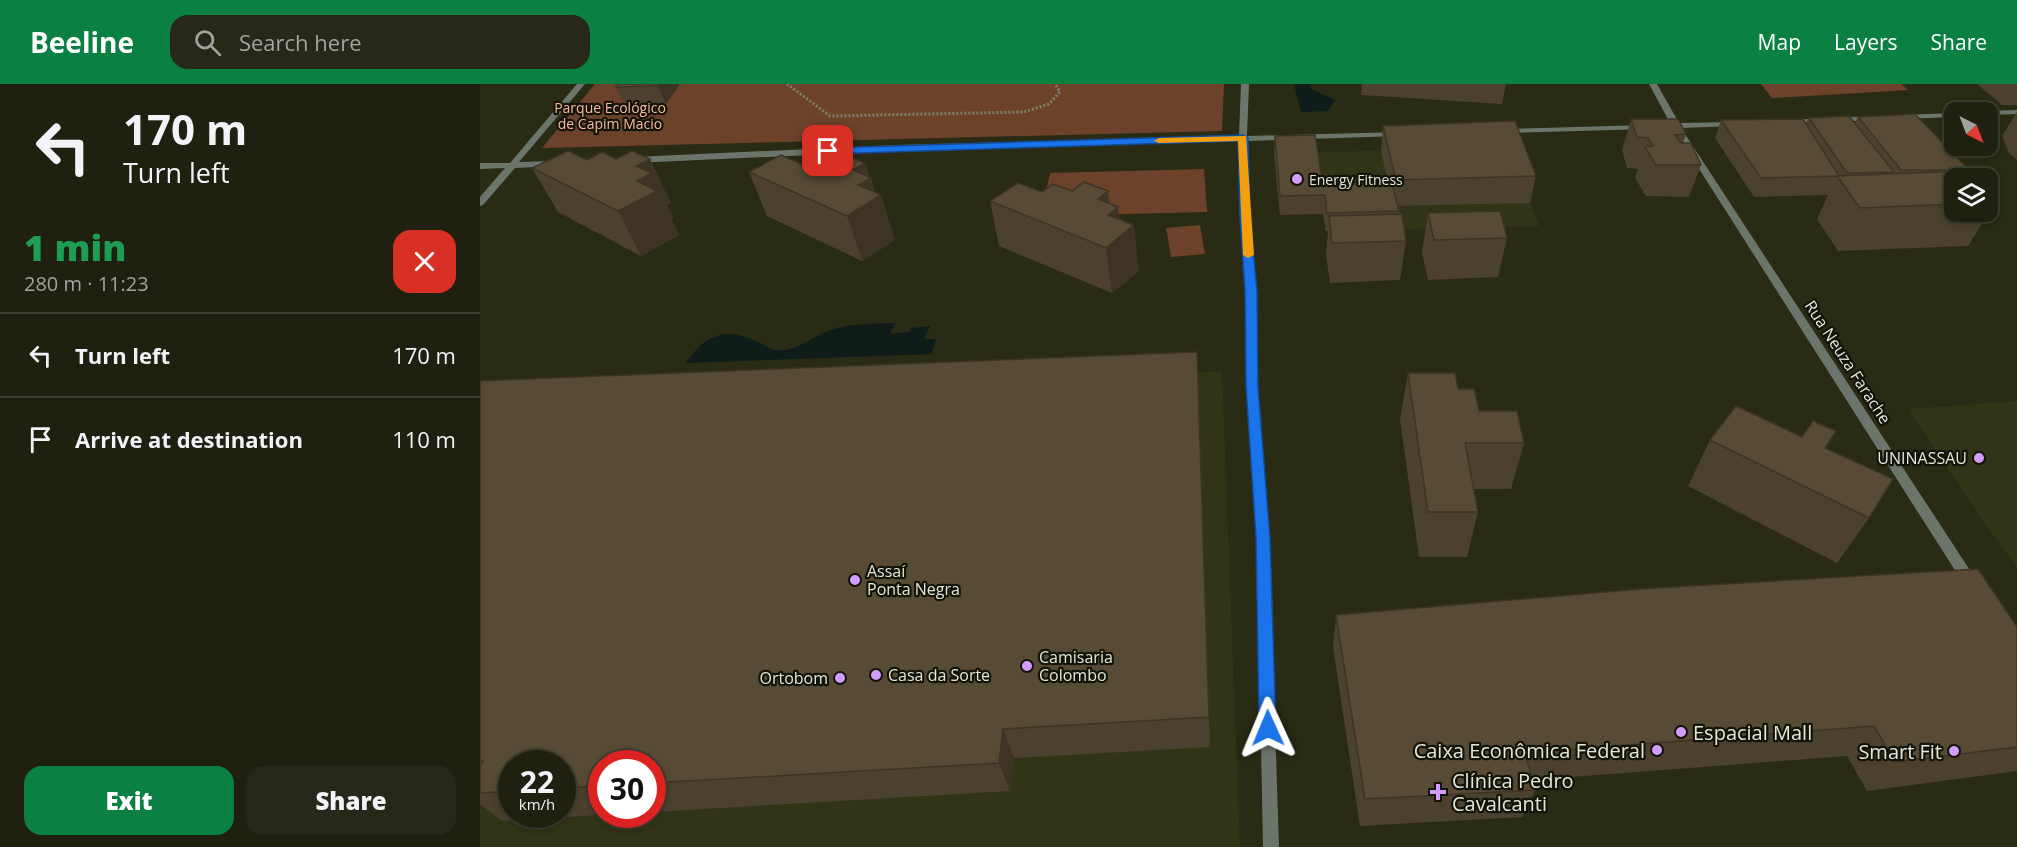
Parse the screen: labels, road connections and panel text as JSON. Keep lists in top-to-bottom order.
{
  "streets": {
    "street": ["Rua Neuza Farache"]
  },
  "parks": ["Parque Ecológico de Capim Macio"],
  "places": {
    "other": [
      "Energy Fitness",
      "UNINASSAU",
      "Assaí Ponta Negra",
      "Camisaria Colombo",
      "Casa da Sorte",
      "Ortobom",
      "Espacial Mall",
      "Caixa Econômica Federal",
      "Smart Fit"
    ],
    "health": ["Clínica Pedro Cavalcanti"]
  },
  "north": "bottom right",
  "page": {
    "header": "Beeline",
    "search": "Search here",
    "nav": ["Map", "Layers", "Share"],
    "turn": ["170 m", "Turn left"],
    "heading": ["1 min", "280 m · 11:23"],
    "list": [
      {
        "name": "Turn left",
        "value": "170 m"
      },
      {
        "name": "Arrive at destination",
        "value": "110 m"
      }
    ],
    "speed": "22 km/h",
    "limit": "30",
    "buttons": ["Exit", "Share"]
  }
}
